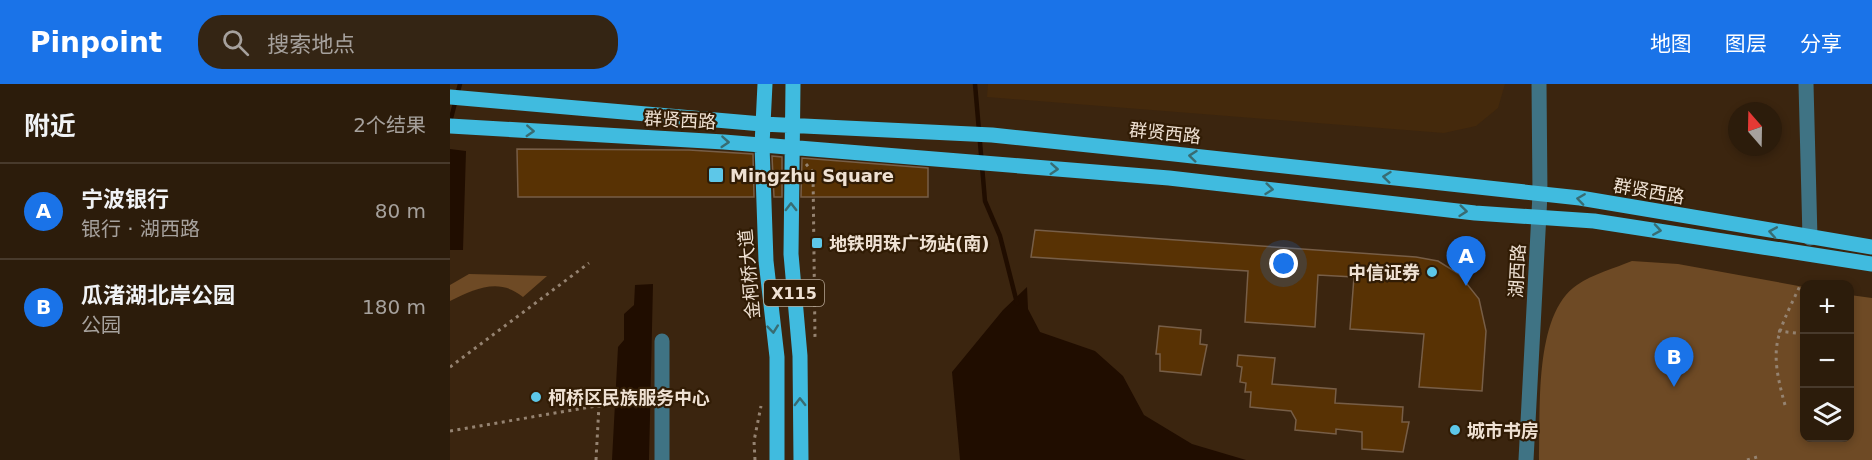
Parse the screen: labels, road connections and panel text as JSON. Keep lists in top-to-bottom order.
{
  "streets": {
    "main road": ["群贤西路", "金柯桥大道", "X115"],
    "street": ["湖西路"]
  },
  "crossings": [
    ["群贤西路", "湖西路"],
    ["群贤西路", "金柯桥大道"],
    ["群贤西路", "X115"]
  ],
  "places": {
    "transit": ["Mingzhu Square", "地铁明珠广场站(南)"],
    "other": ["中信证券", "柯桥区民族服务中心", "城市书房"]
  },
  "north": "top",
  "page": {
    "header": "Pinpoint",
    "search": "搜索地点",
    "nav": ["地图", "图层", "分享"],
    "heading": ["附近", "2个结果"],
    "list": [
      {
        "mark": "A",
        "name": "宁波银行",
        "note": "银行 · 湖西路",
        "value": "80 m"
      },
      {
        "mark": "B",
        "name": "瓜渚湖北岸公园",
        "note": "公园",
        "value": "180 m"
      }
    ],
    "pins": ["A", "B"],
    "map_buttons": ["+", "−"]
  }
}
